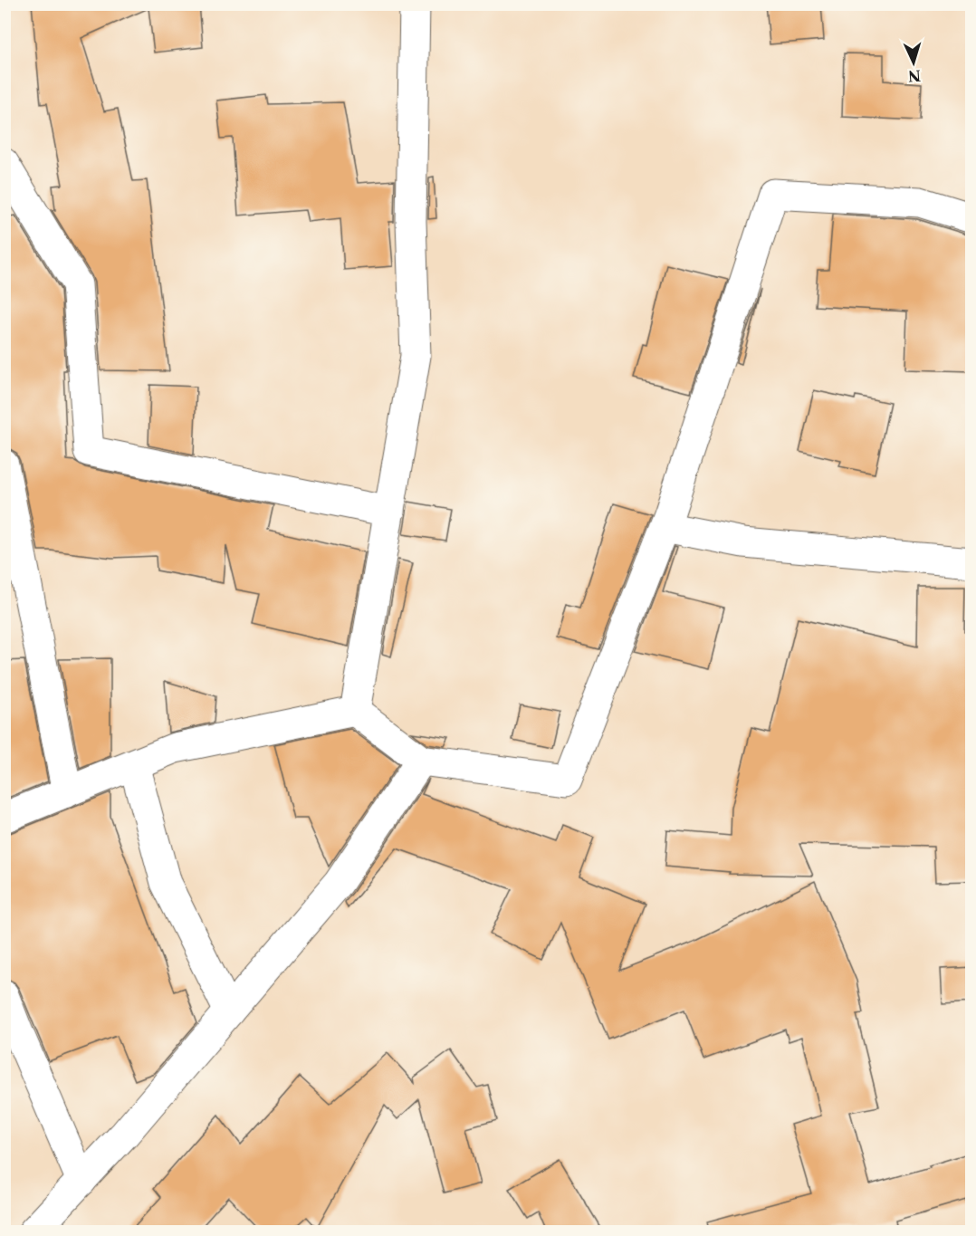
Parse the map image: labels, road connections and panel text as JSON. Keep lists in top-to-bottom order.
{
  "north": "bottom"
}
